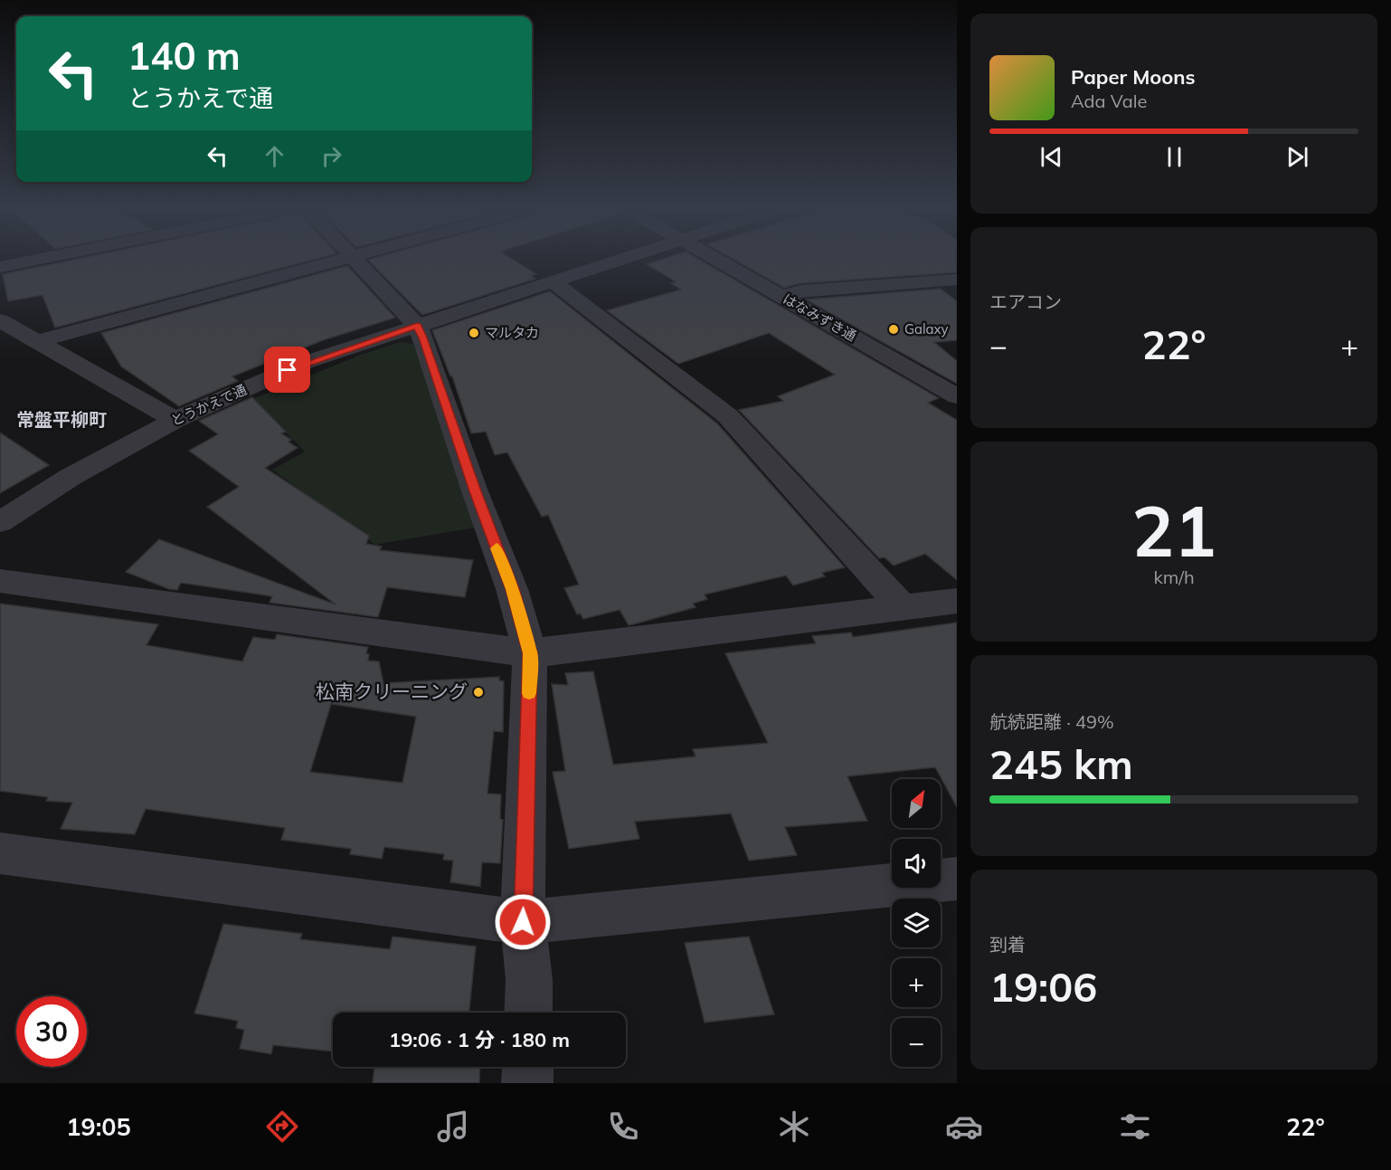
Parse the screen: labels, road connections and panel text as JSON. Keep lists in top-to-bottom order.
{
  "streets": {
    "street": ["はなみずき通", "とうかえで通"]
  },
  "districts": ["常盤平柳町"],
  "places": ["Galaxy", "マルタカ", "松南クリーニング"],
  "north": "top right",
  "page": {
    "turn": ["140 m", "とうかえで通"],
    "song": ["Paper Moons", "Ada Vale"],
    "tile": [
      "エアコン",
      ["21", "km/h"],
      ["航続距離 · 49%", "245 km"],
      ["到着", "19:06"]
    ],
    "heat": ["−", "22°", "+"],
    "map_buttons": ["+", "−"],
    "limit": "30",
    "trip": "19:06 · 1 分 · 180 m",
    "tabs": ["19:05", "22°"]
  }
}
